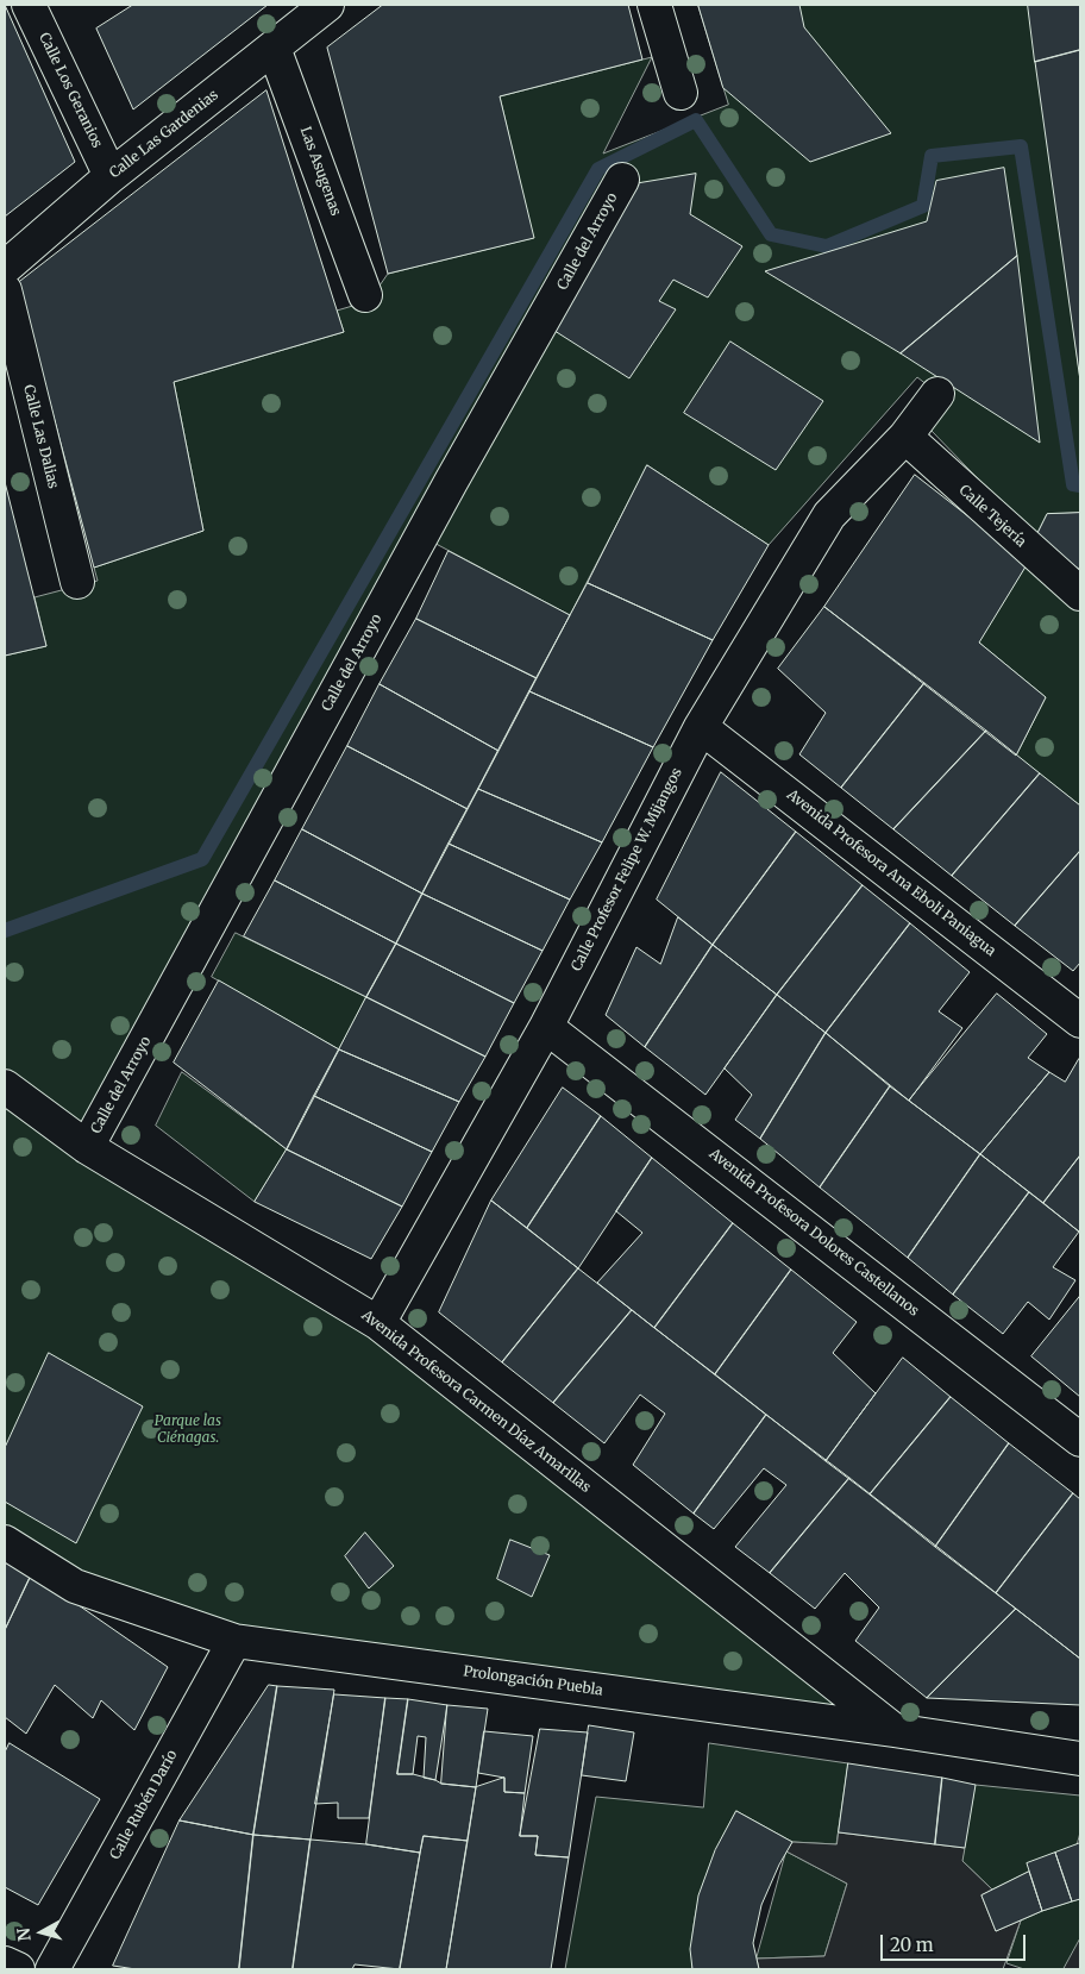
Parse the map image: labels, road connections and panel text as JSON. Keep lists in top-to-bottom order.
{
  "streets": {
    "street": [
      "Calle Los Geranios",
      "Calle Las Gardenias",
      "Las Asugenas",
      "Calle del Arroyo",
      "Calle Las Dalias",
      "Calle Tejería",
      "Calle Profesor Felipe W. Mijangos",
      "Avenida Profesora Ana Eboli Paniagua",
      "Avenida Profesora Dolores Castellanos",
      "Avenida Profesora Carmen Díaz Amarillas",
      "Prolongación Puebla",
      "Calle Rubén Darío"
    ]
  },
  "crossings": [
    ["Calle Los Geranios", "Calle Las Gardenias"],
    ["Calle Las Gardenias", "Las Asugenas"],
    ["Calle del Arroyo", "Avenida Profesora Carmen Díaz Amarillas"],
    ["Calle Tejería", "Calle Profesor Felipe W. Mijangos"],
    ["Calle Profesor Felipe W. Mijangos", "Avenida Profesora Ana Eboli Paniagua"],
    ["Calle Profesor Felipe W. Mijangos", "Avenida Profesora Dolores Castellanos"],
    ["Calle Profesor Felipe W. Mijangos", "Avenida Profesora Carmen Díaz Amarillas"],
    ["Avenida Profesora Carmen Díaz Amarillas", "Prolongación Puebla"],
    ["Prolongación Puebla", "Calle Rubén Darío"]
  ],
  "parks": ["Parque las Ciénagas."],
  "scale_bar": "20 m",
  "north": "left"
}
